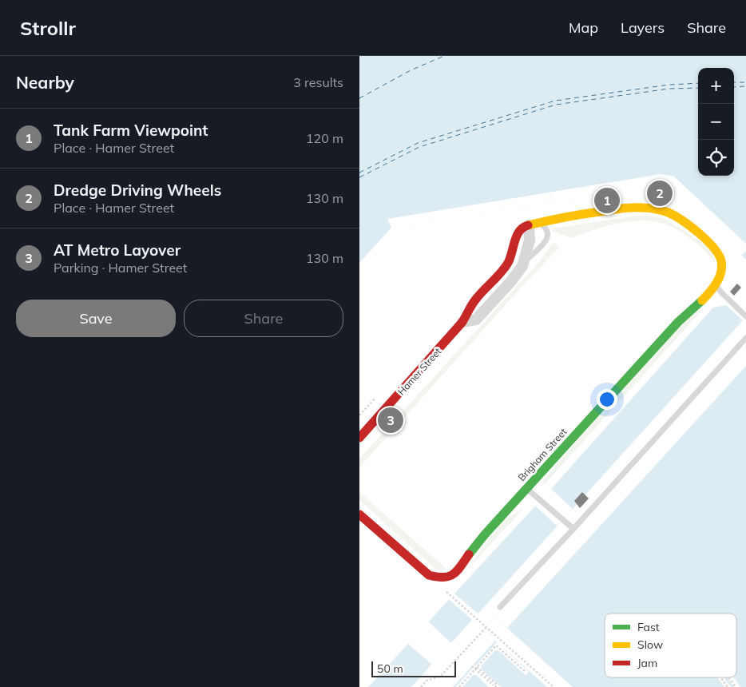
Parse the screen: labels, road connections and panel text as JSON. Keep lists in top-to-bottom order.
{
  "streets": {
    "street": ["Hamer Street", "Brigham Street"]
  },
  "crossings": [
    ["Hamer Street", "Brigham Street"]
  ],
  "legend": ["Fast", "Slow", "Jam"],
  "scale_bar": "50 m",
  "page": {
    "header": "Strollr",
    "nav": ["Map", "Layers", "Share"],
    "heading": ["Nearby", "3 results"],
    "map_buttons": ["+", "−"],
    "list": [
      {
        "mark": "1",
        "name": "Tank Farm Viewpoint",
        "note": "Place · Hamer Street",
        "value": "120 m"
      },
      {
        "mark": "2",
        "name": "Dredge Driving Wheels",
        "note": "Place · Hamer Street",
        "value": "130 m"
      },
      {
        "mark": "3",
        "name": "AT Metro Layover",
        "note": "Parking · Hamer Street",
        "value": "130 m"
      }
    ],
    "pins": ["2", "1", "3"],
    "buttons": ["Save", "Share"],
    "scale": "50 m"
  }
}
